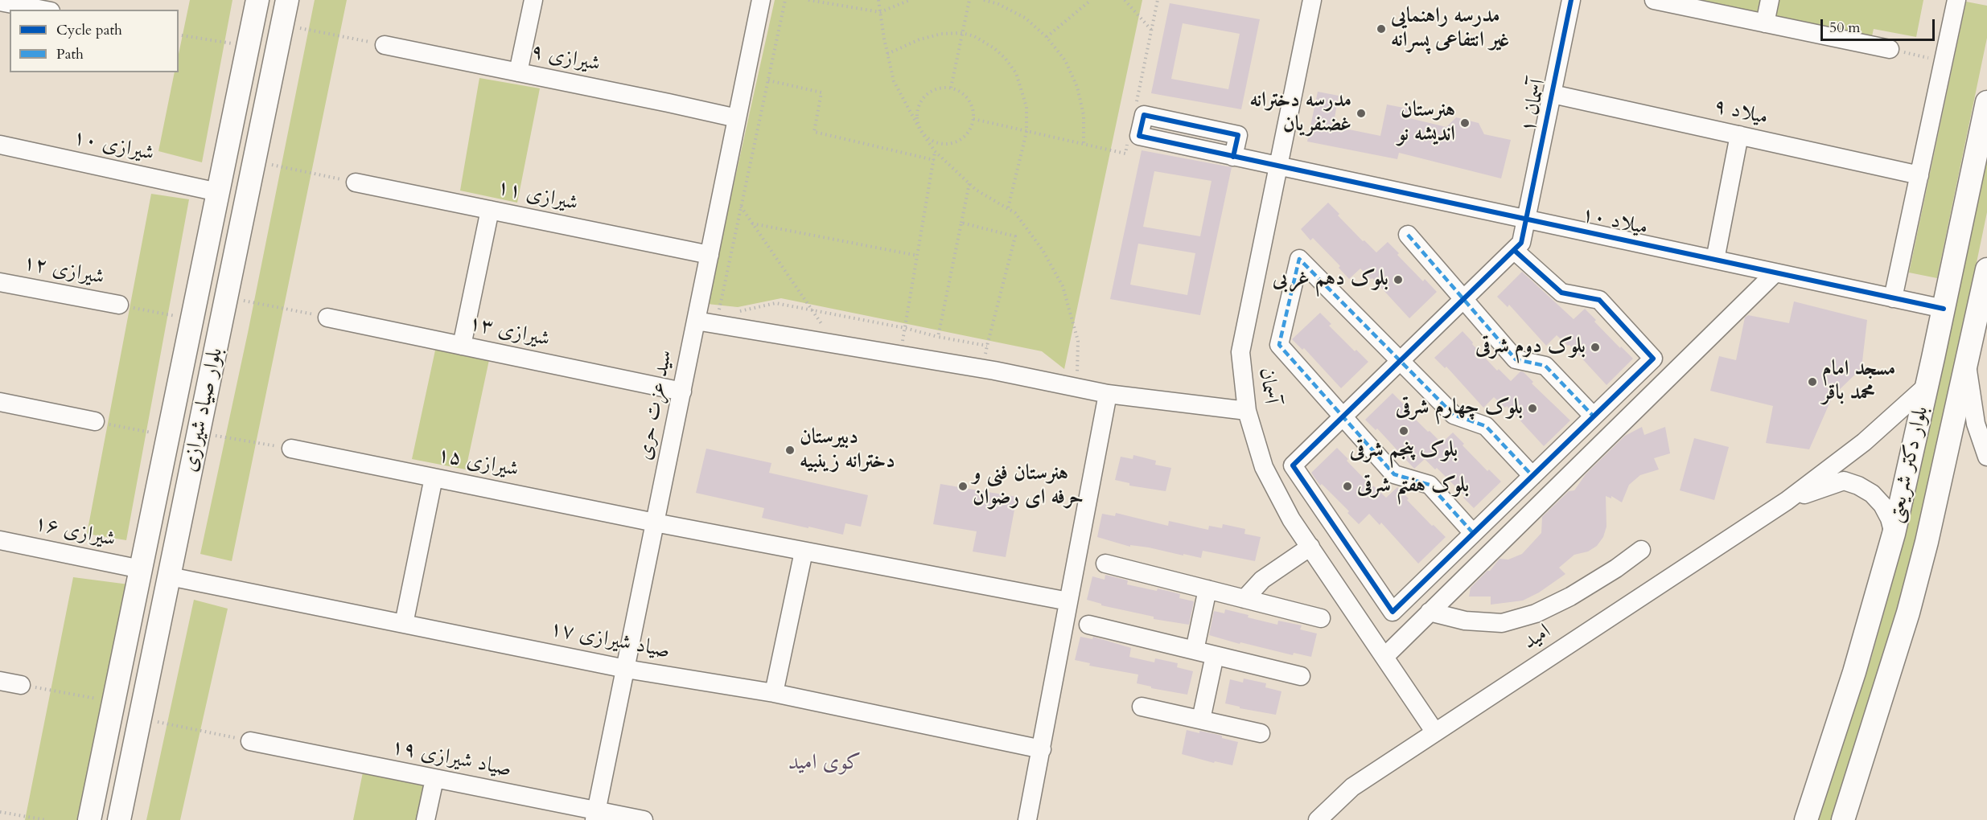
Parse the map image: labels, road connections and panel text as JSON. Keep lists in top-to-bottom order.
{
  "streets": {
    "main road": ["بلوار صیاد شیرازی", "بلوار دکتر شریعتی"],
    "street": [
      "شیرازی ۹",
      "آسمان ۱",
      "میلاد ۹",
      "شیرازی ۱۰",
      "شیرازی ۱۱",
      "میلاد ۱۰",
      "شیرازی ۱۲",
      "شیرازی ۱۳",
      "آسمان",
      "سید عزت حری",
      "شیرازی ۱۵",
      "شیرازی ۱۶",
      "امید",
      "صیاد شیرازی ۱۷",
      "صیاد شیرازی ۱۹"
    ]
  },
  "crossings": [
    ["شیرازی ۹", "سید عزت حری"],
    ["آسمان ۱", "میلاد ۹"],
    ["آسمان ۱", "میلاد ۱۰"],
    ["شیرازی ۱۰", "بلوار صیاد شیرازی"],
    ["شیرازی ۱۱", "سید عزت حری"],
    ["میلاد ۱۰", "آسمان"],
    ["میلاد ۱۰", "بلوار دکتر شریعتی"],
    ["شیرازی ۱۳", "سید عزت حری"],
    ["آسمان", "امید"],
    ["سید عزت حری", "شیرازی ۱۵"],
    ["سید عزت حری", "صیاد شیرازی ۱۷"],
    ["سید عزت حری", "صیاد شیرازی ۱۹"],
    ["بلوار صیاد شیرازی", "شیرازی ۱۶"],
    ["بلوار صیاد شیرازی", "صیاد شیرازی ۱۷"]
  ],
  "districts": ["کوی امید"],
  "places": [
    "مدرسه راهنمایی غیر انتفاعی پسرانه",
    "مدرسه دخترانه غضنفریان",
    "هنرستان اندیشه نو",
    "بلوک دهم غربی",
    "بلوک دوم شرقی",
    "مسجد امام محمد باقر",
    "بلوک چهارم شرقی",
    "بلوک پنجم شرقی",
    "دبیرستان دخترانه زینبیه",
    "هنرستان فنی و حرفه ای رضوان",
    "بلوک هفتم شرقی"
  ],
  "legend": ["Cycle path", "Path"],
  "scale_bar": "50 m"
}
